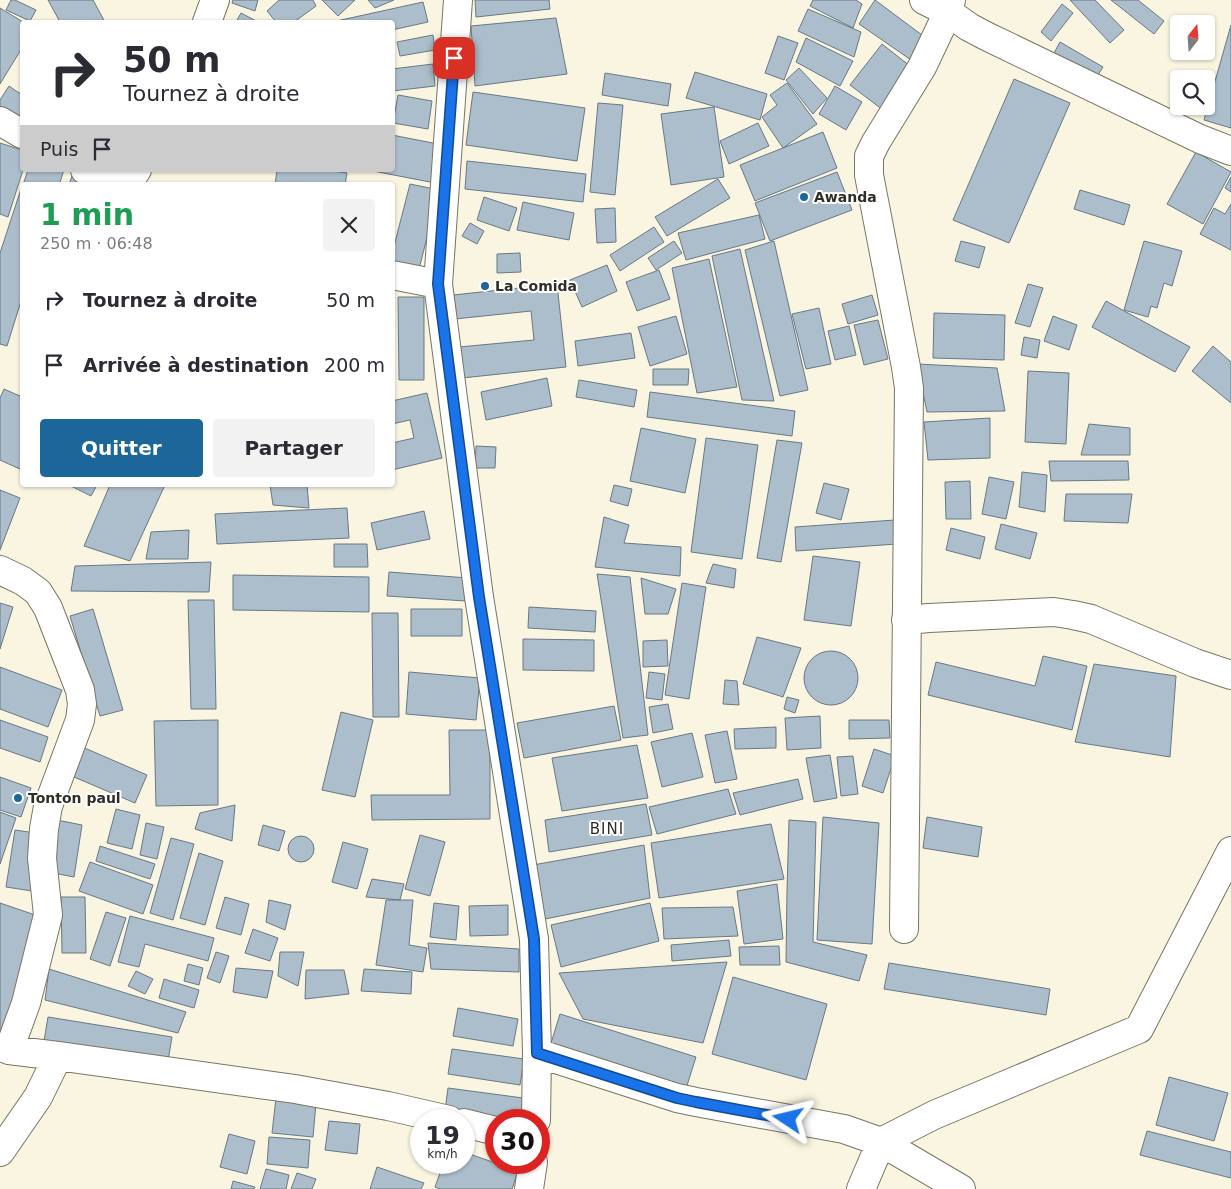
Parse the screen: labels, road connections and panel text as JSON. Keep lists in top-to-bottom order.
{
  "districts": ["BINI"],
  "places": ["Awanda", "La Comida", "Tonton paul"],
  "north": "top",
  "page": {
    "turn": ["50 m", "Tournez à droite"],
    "then": "Puis",
    "heading": ["1 min", "250 m · 06:48"],
    "list": [
      {
        "name": "Tournez à droite",
        "value": "50 m"
      },
      {
        "name": "Arrivée à destination",
        "value": "200 m"
      }
    ],
    "buttons": ["Quitter", "Partager"],
    "speed": "19 km/h",
    "limit": "30"
  }
}
